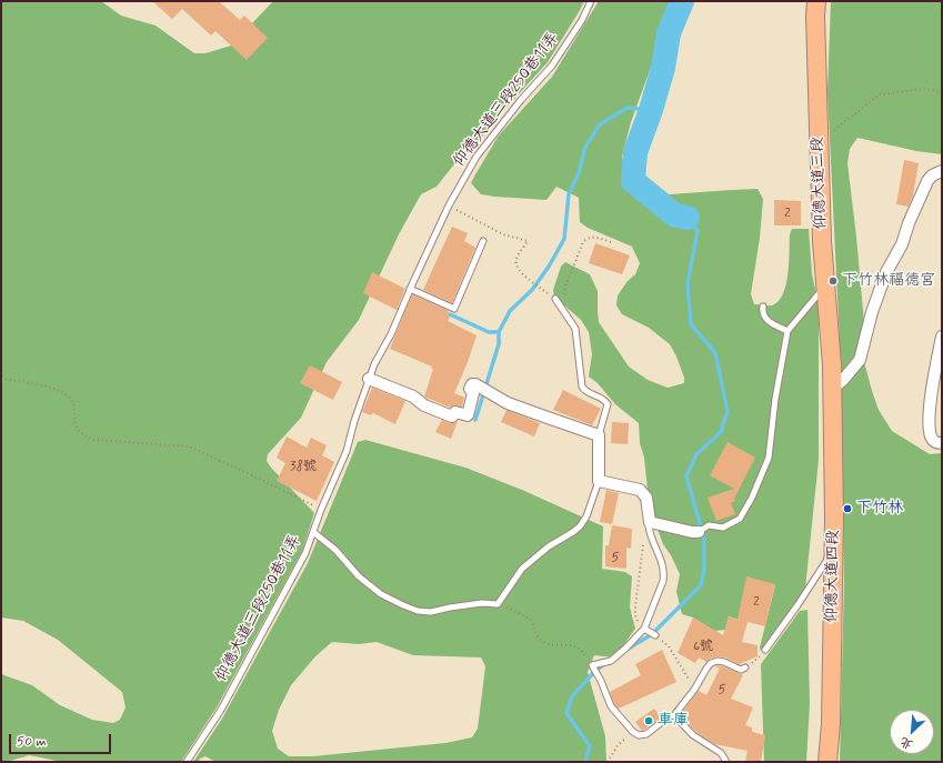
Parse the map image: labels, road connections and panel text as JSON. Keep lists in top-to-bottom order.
{
  "streets": {
    "main road": ["仰德大道三段", "仰德大道四段"],
    "lane": ["仰德大道三段250巷11弄"]
  },
  "crossings": [
    ["仰德大道三段", "仰德大道四段"]
  ],
  "places": ["下竹林福德宮", "下竹林", "車庫"],
  "house_numbers": [
    "2",
    "38號",
    "5",
    "2",
    "6號",
    "5"
  ],
  "scale_bar": "50 m",
  "north": "bottom left"
}
